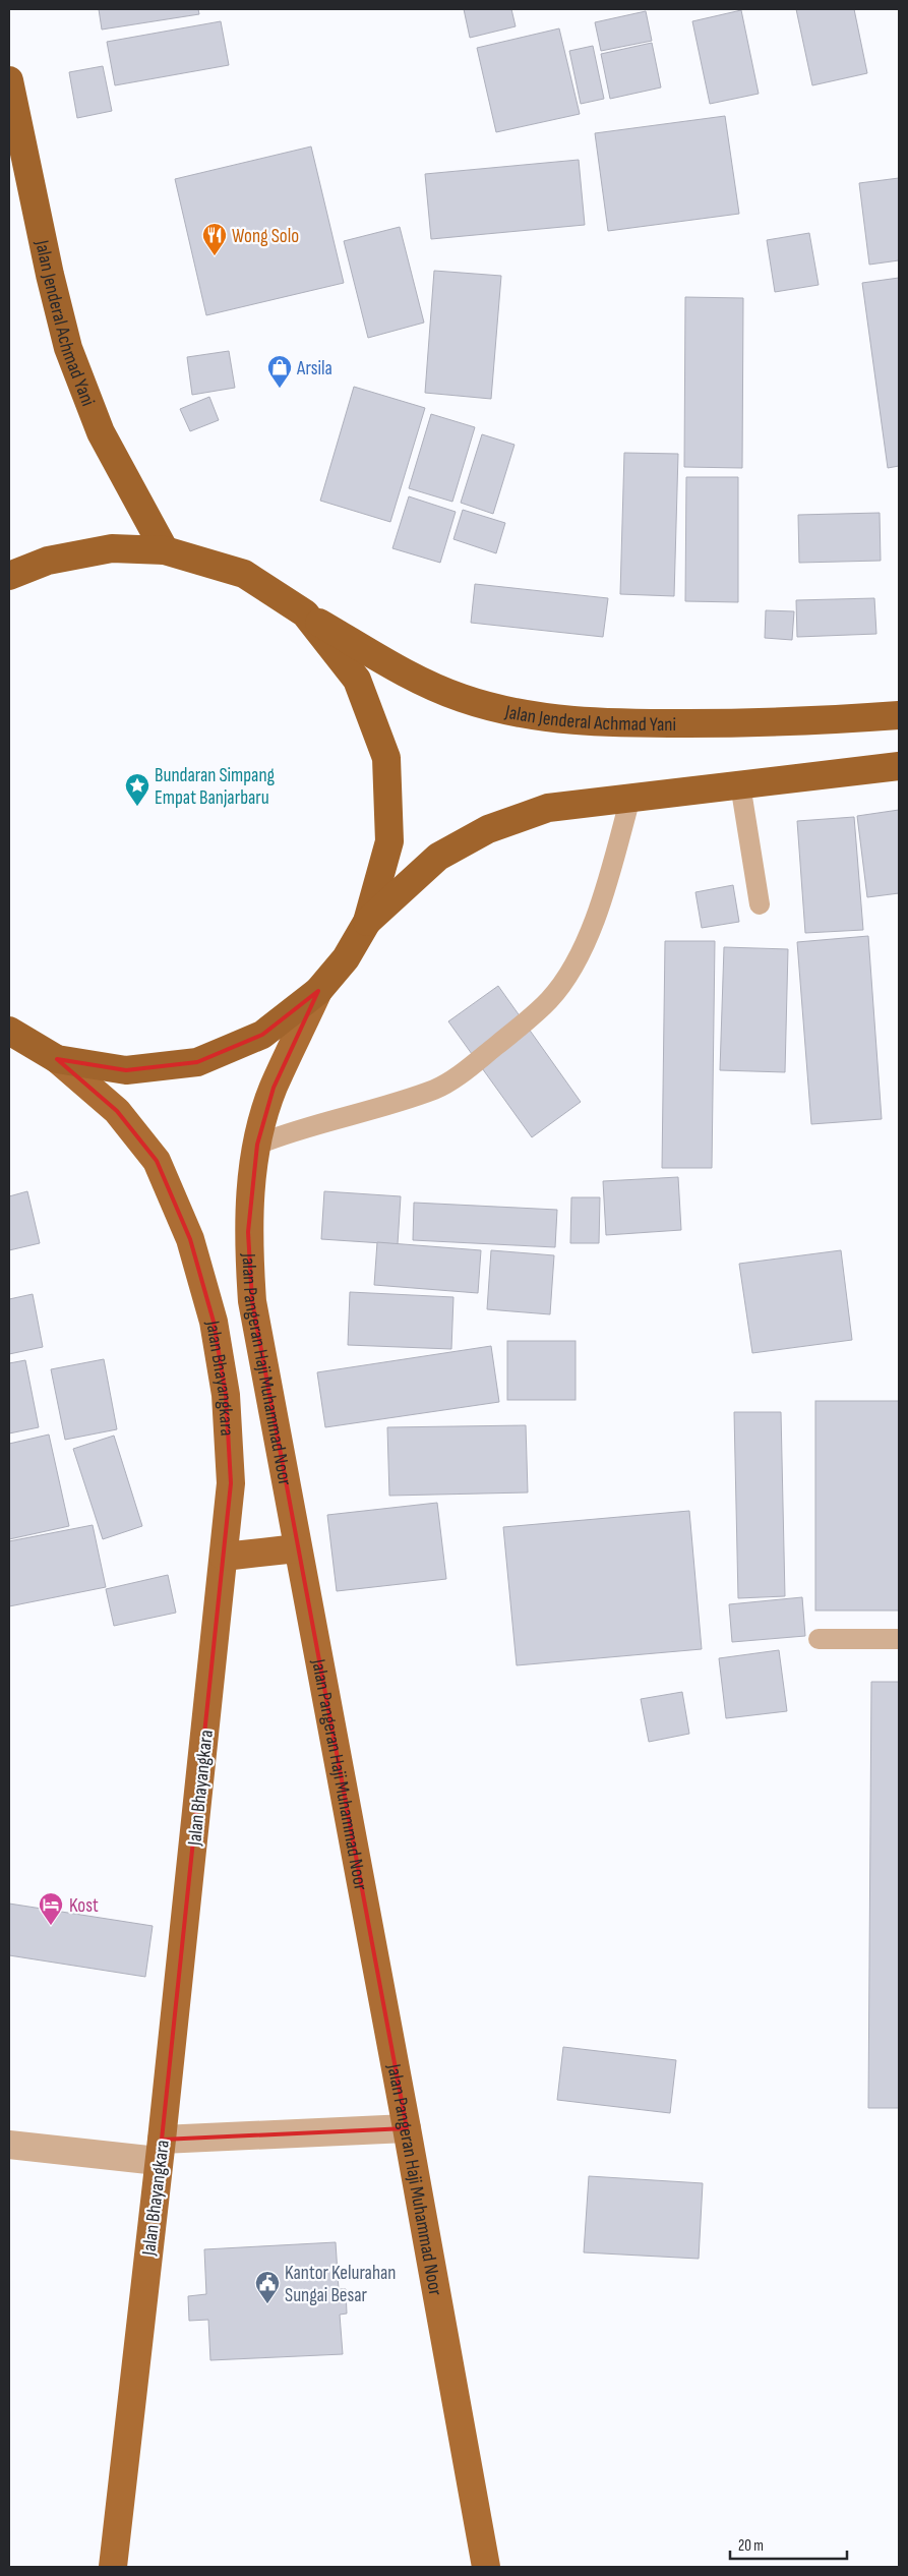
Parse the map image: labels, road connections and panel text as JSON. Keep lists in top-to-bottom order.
{
  "streets": {
    "highway": ["Jalan Jenderal Achmad Yani"],
    "main road": ["Jalan Pangeran Haji Muhammad Noor", "Jalan Bhayangkara"]
  },
  "places": {
    "restaurant": ["Wong Solo"],
    "shop": ["Arsila"],
    "place": ["Bundaran Simpang Empat Banjarbaru"],
    "hotel": ["Kost"],
    "public building": ["Kantor Kelurahan Sungai Besar"]
  },
  "scale_bar": "20 m"
}
